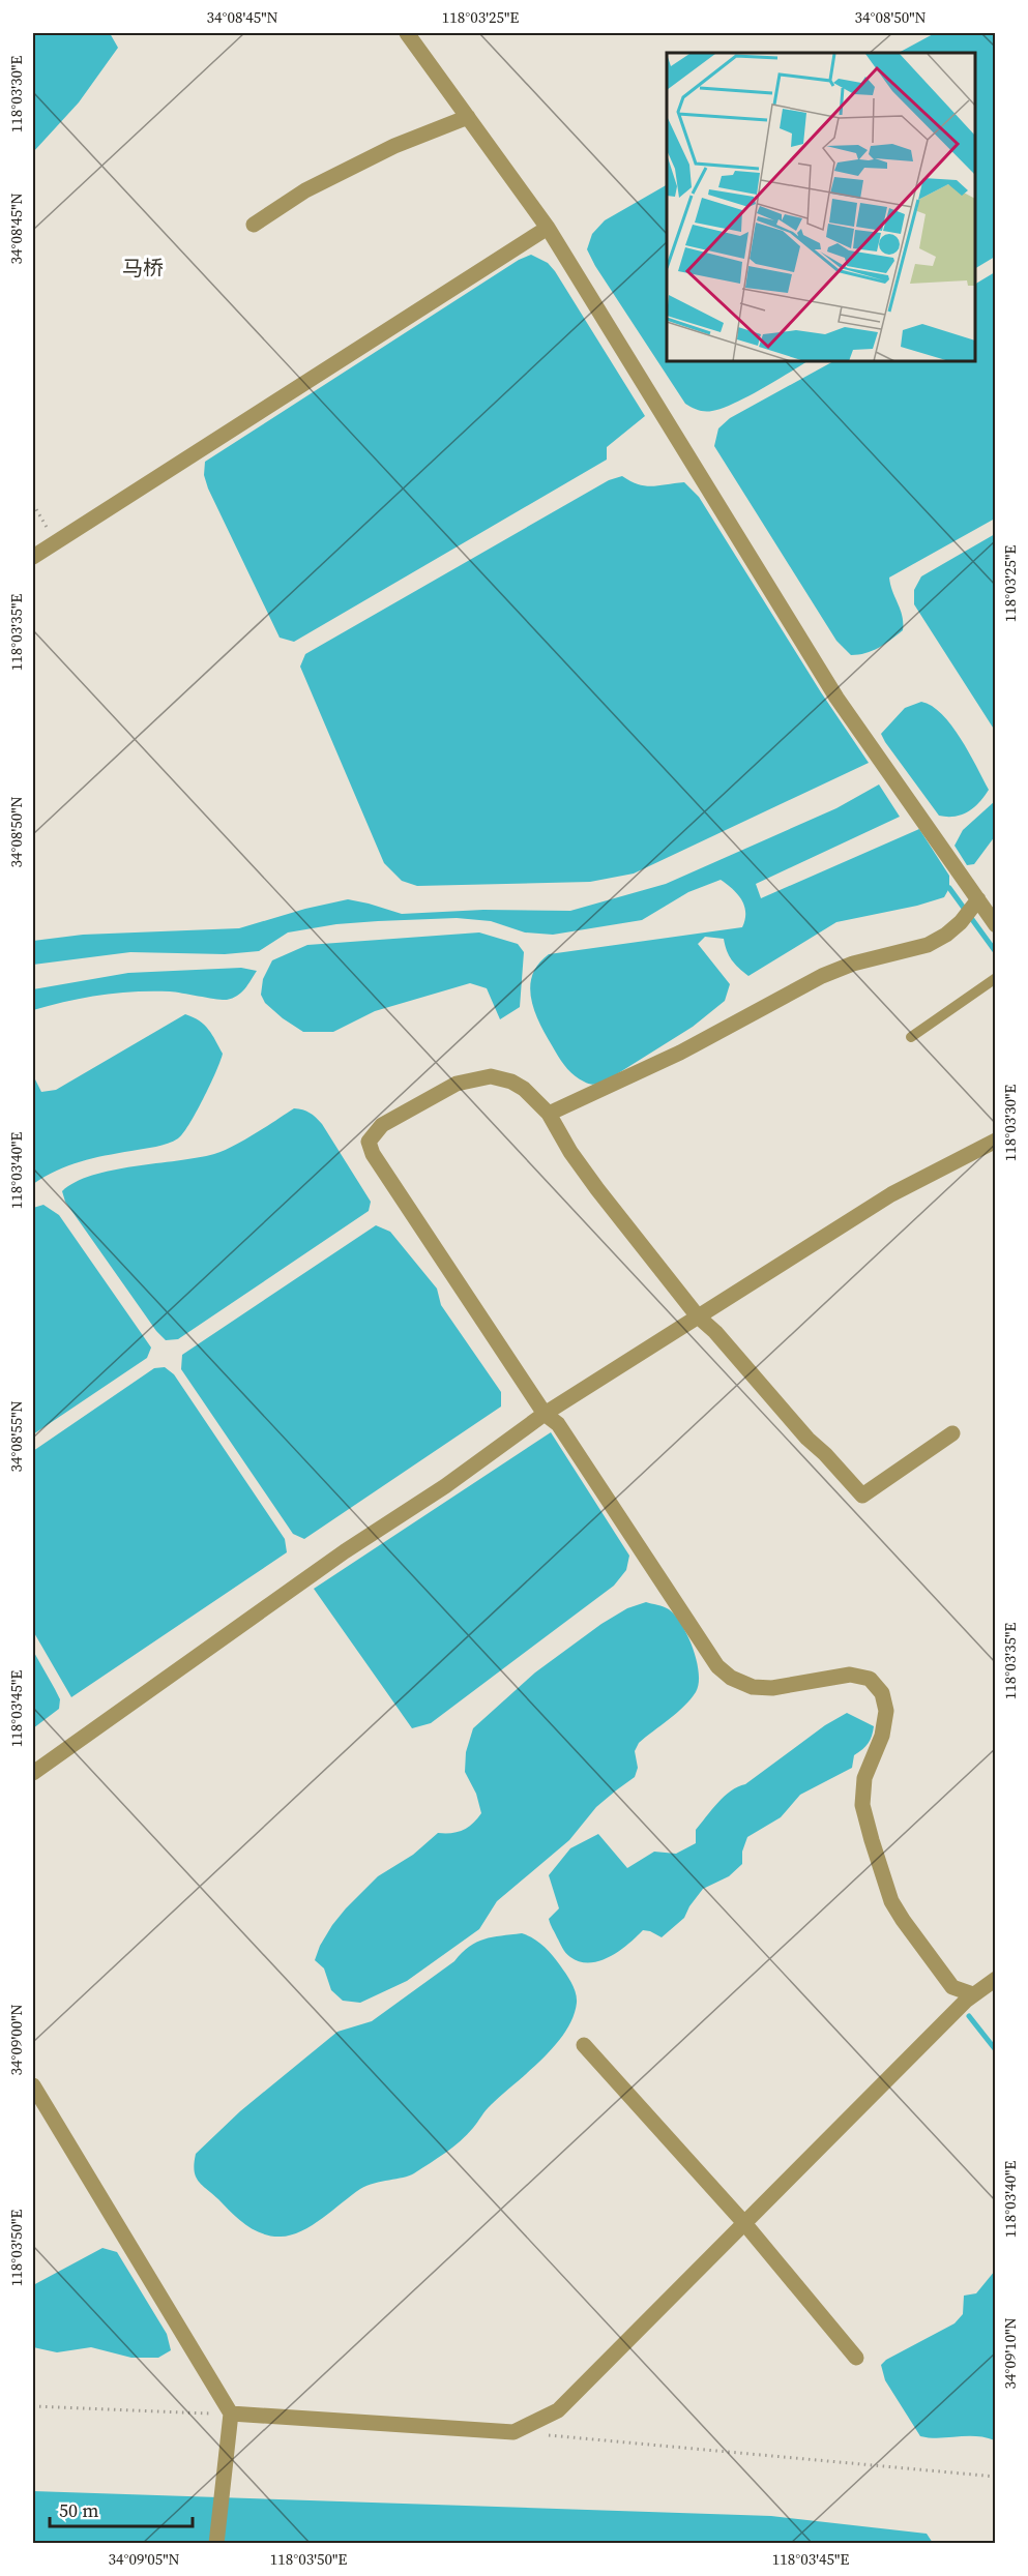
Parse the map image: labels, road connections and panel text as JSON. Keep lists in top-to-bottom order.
{
  "districts": ["马桥"],
  "scale_bar": "50 m",
  "coordinates": [
    "34°08'45\"N",
    "118°03'25\"E",
    "34°08'50\"N",
    "118°03'30\"E",
    "118°03'35\"E",
    "118°03'40\"E",
    "34°08'55\"N",
    "118°03'45\"E",
    "34°09'00\"N",
    "118°03'50\"E",
    "34°09'10\"N",
    "34°09'05\"N"
  ]
}
